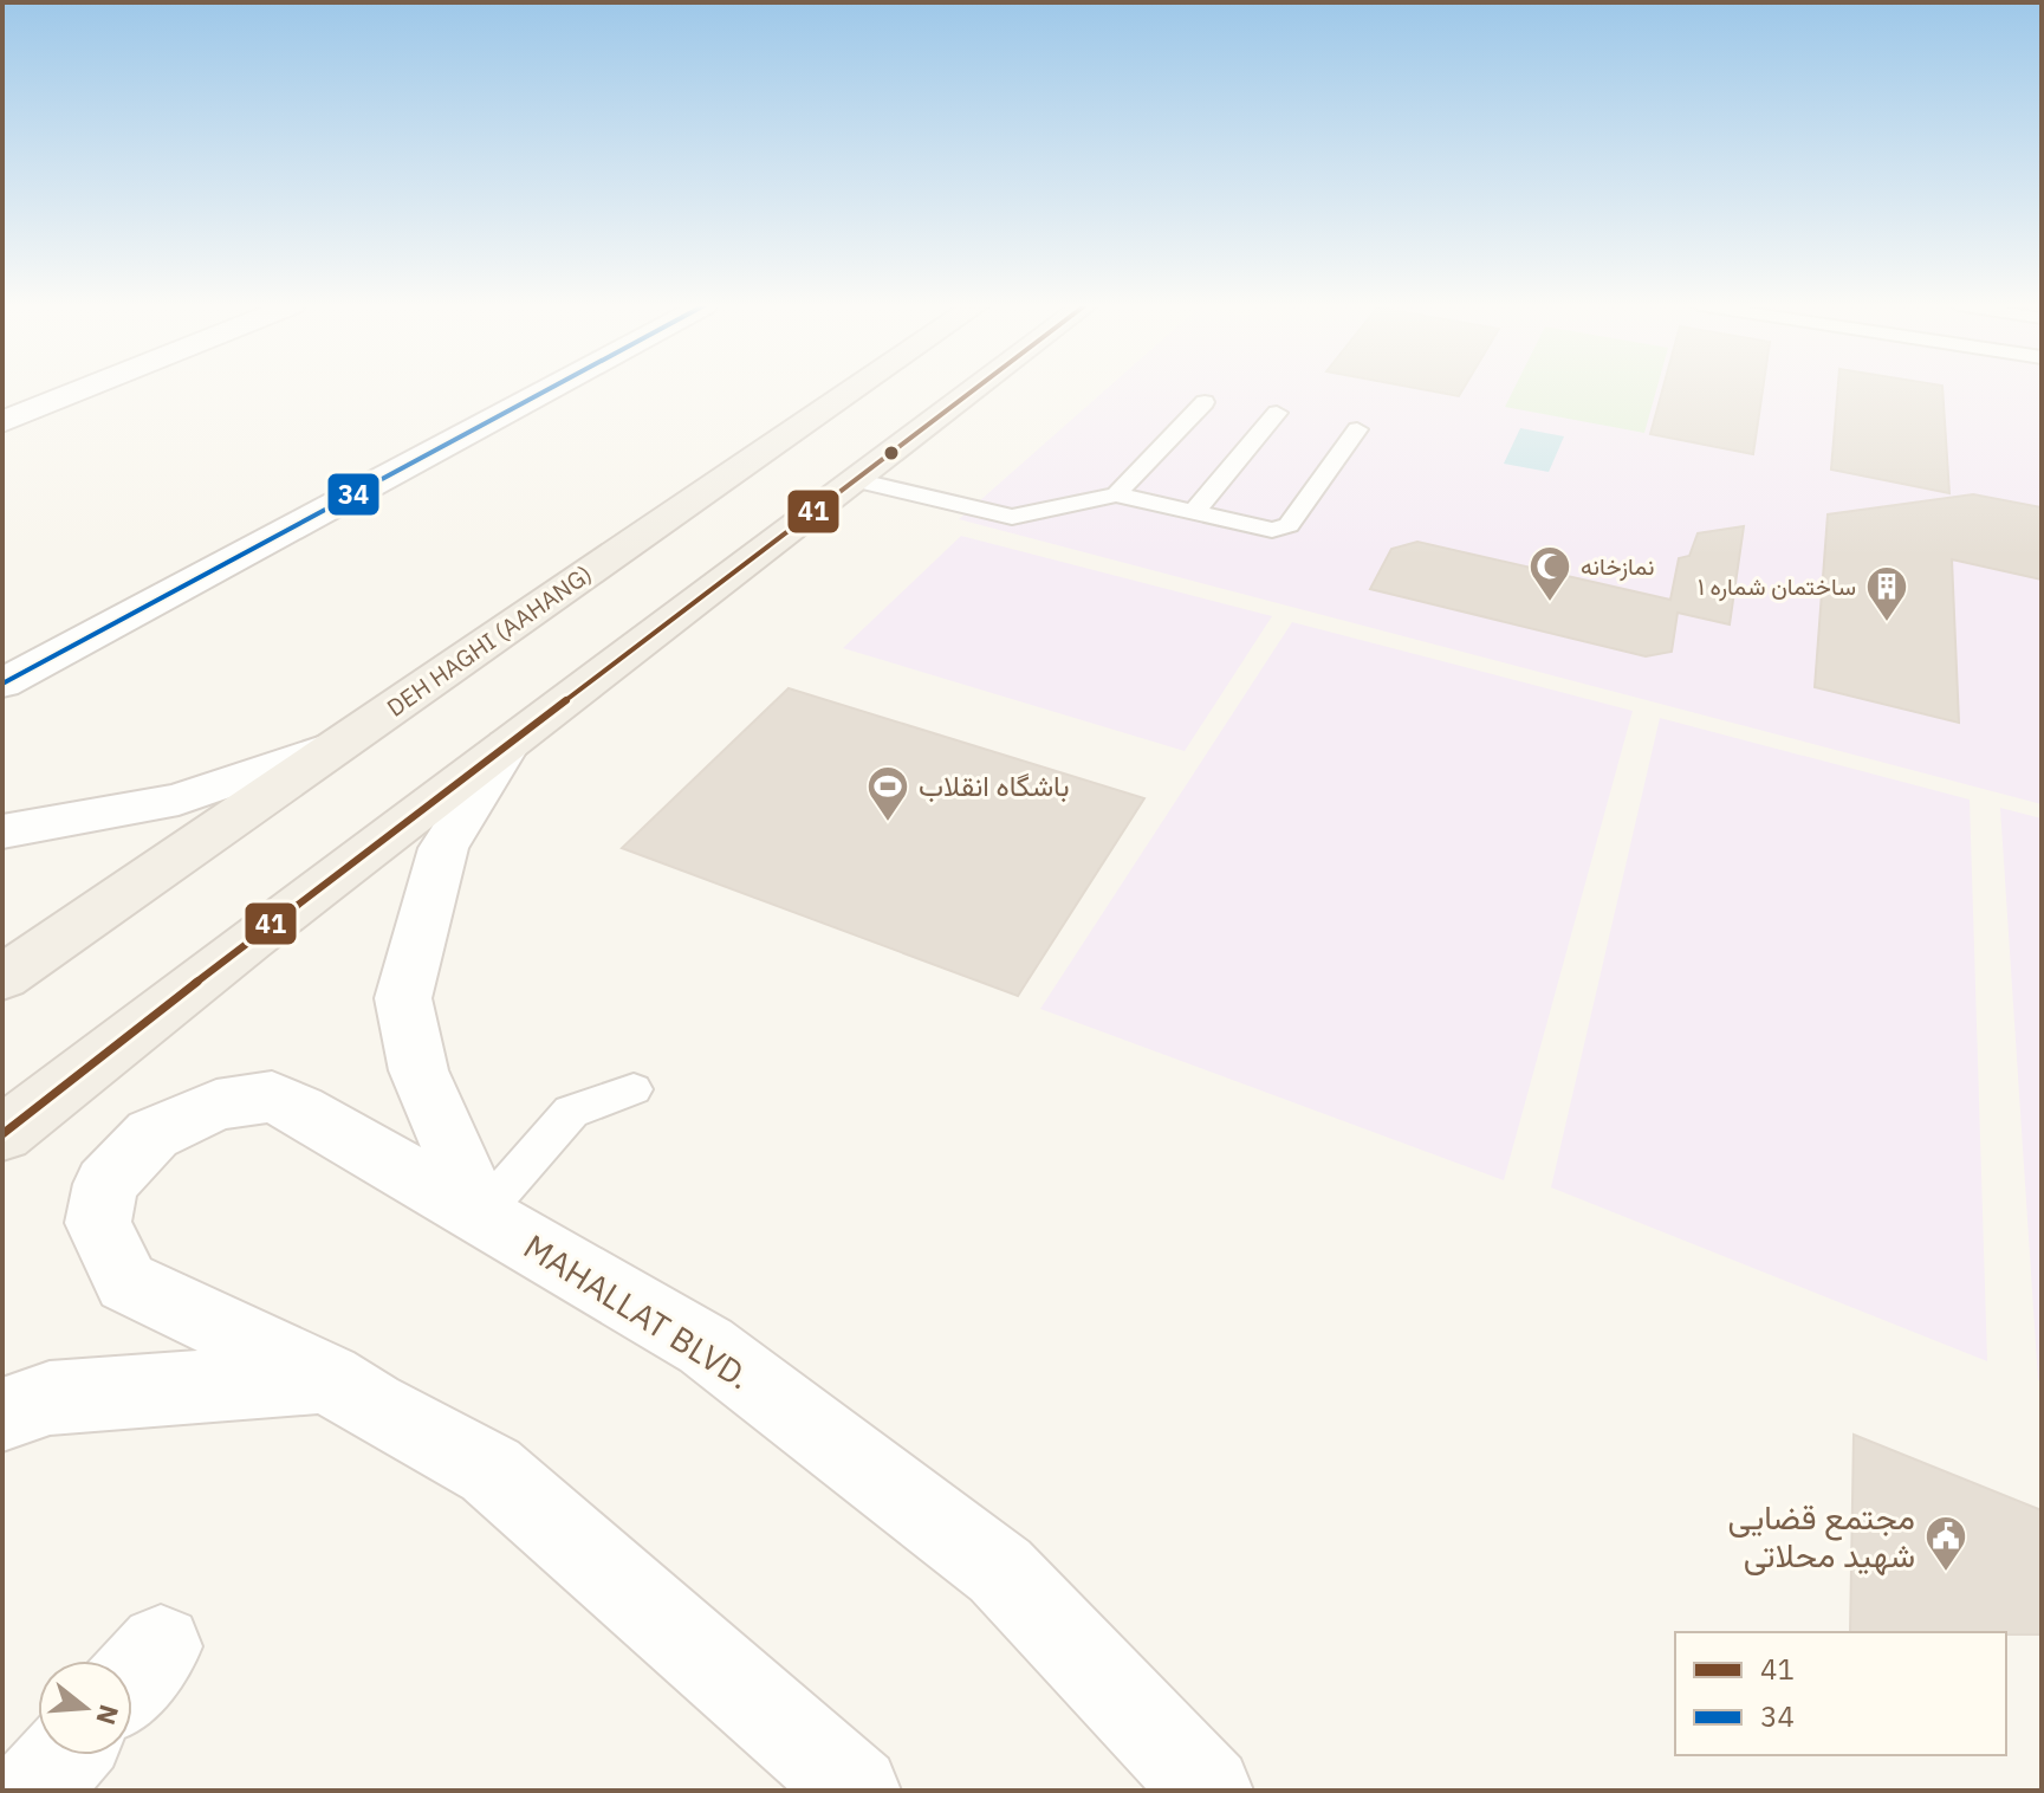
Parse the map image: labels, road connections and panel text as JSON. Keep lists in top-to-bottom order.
{
  "streets": {
    "main road": ["DEH HAGHI (AAHANG)", "MAHALLAT BLVD."]
  },
  "places": {
    "mosque": ["نمازخانه"],
    "building": ["ساختمان شماره ۱"],
    "sports": ["باشگاه انقلاب"],
    "public building": ["مجتمع قضایی شهید محلاتی"]
  },
  "lines": ["transit line 41", "transit line 34"],
  "legend": ["41", "34"],
  "north": "right"
}
